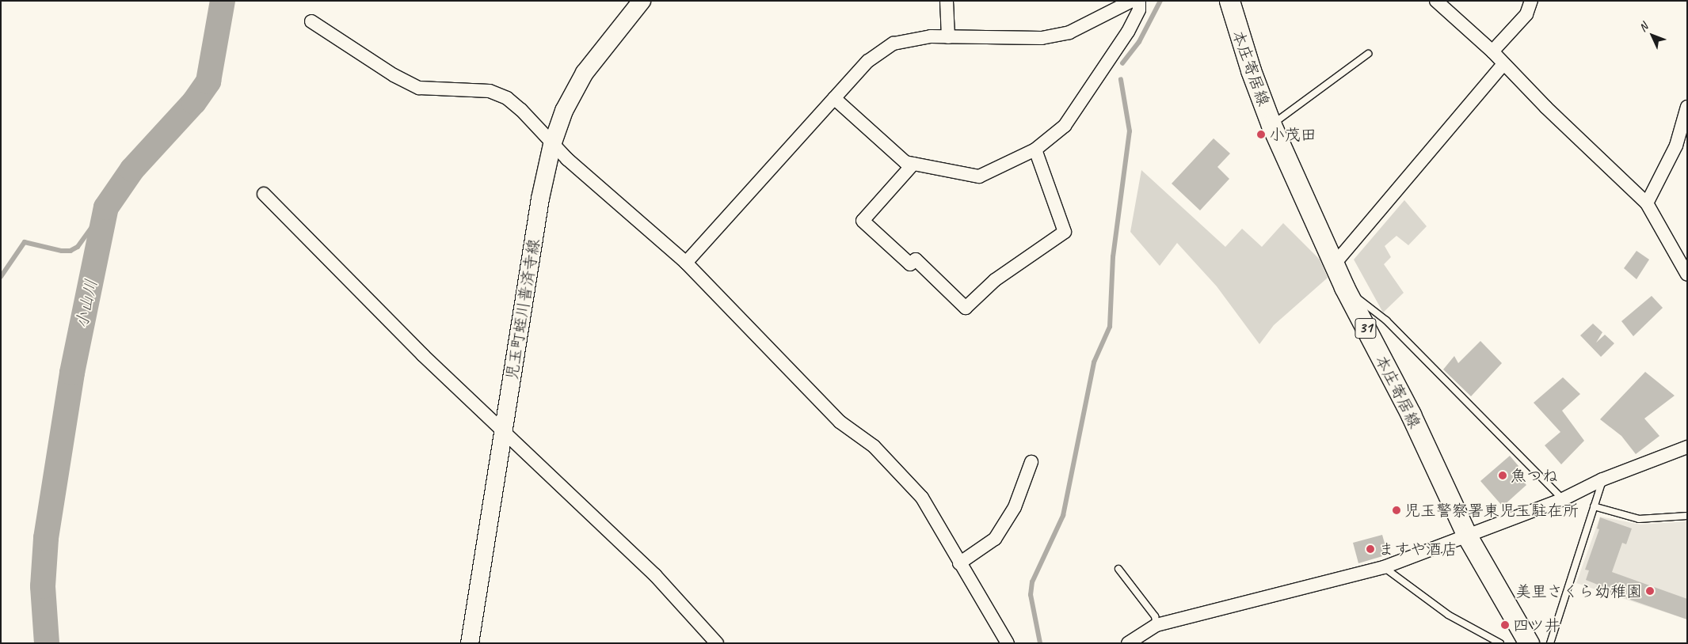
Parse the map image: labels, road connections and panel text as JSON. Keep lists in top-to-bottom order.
{
  "streets": {
    "main road": ["本庄寄居線", "児玉町蛭川普済寺線", "31"]
  },
  "water": ["小山川"],
  "places": [
    "小茂田",
    "魚つね",
    "児玉警察署東児玉駐在所",
    "ますや酒店",
    "美里さくら幼稚園",
    "四ツ井"
  ],
  "north": "top left"
}
